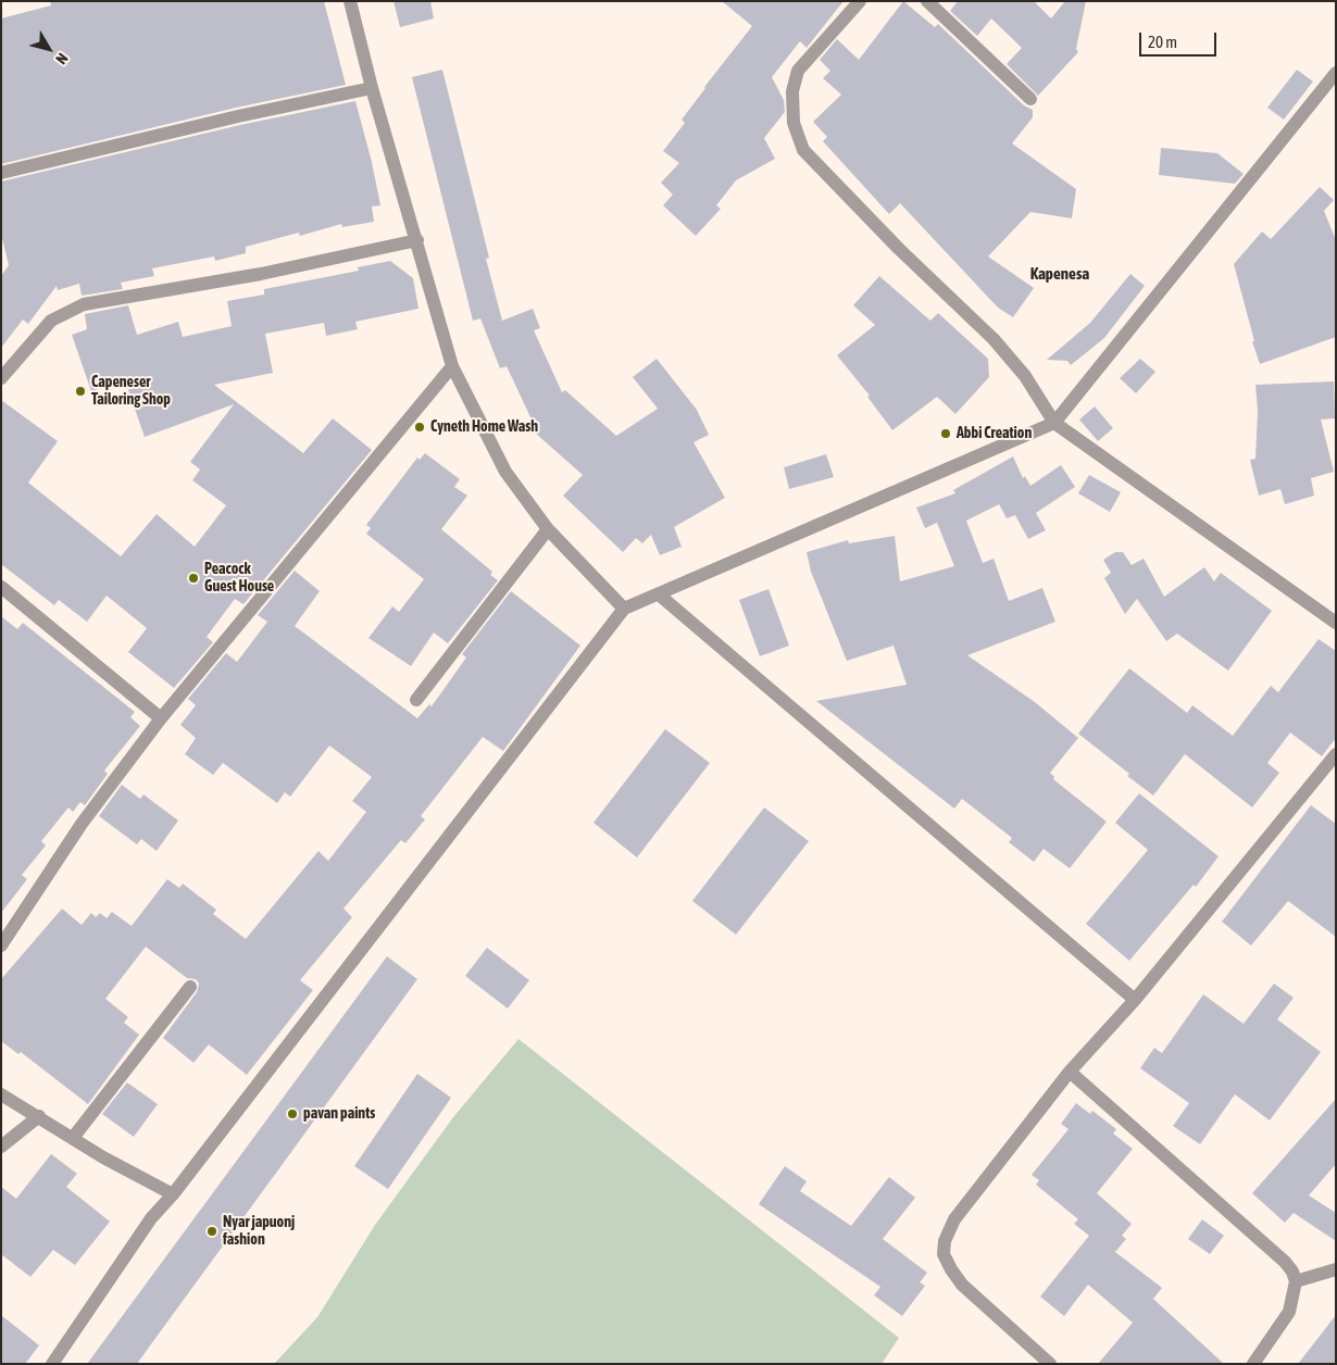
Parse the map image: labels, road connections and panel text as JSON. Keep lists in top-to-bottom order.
{
  "districts": ["Kapenesa"],
  "places": [
    "Capeneser Tailoring Shop",
    "Cyneth Home Wash",
    "Abbi Creation",
    "Peacock Guest House",
    "pavan paints",
    "Nyar japuonj fashion"
  ],
  "scale_bar": "20 m",
  "north": "bottom right"
}
